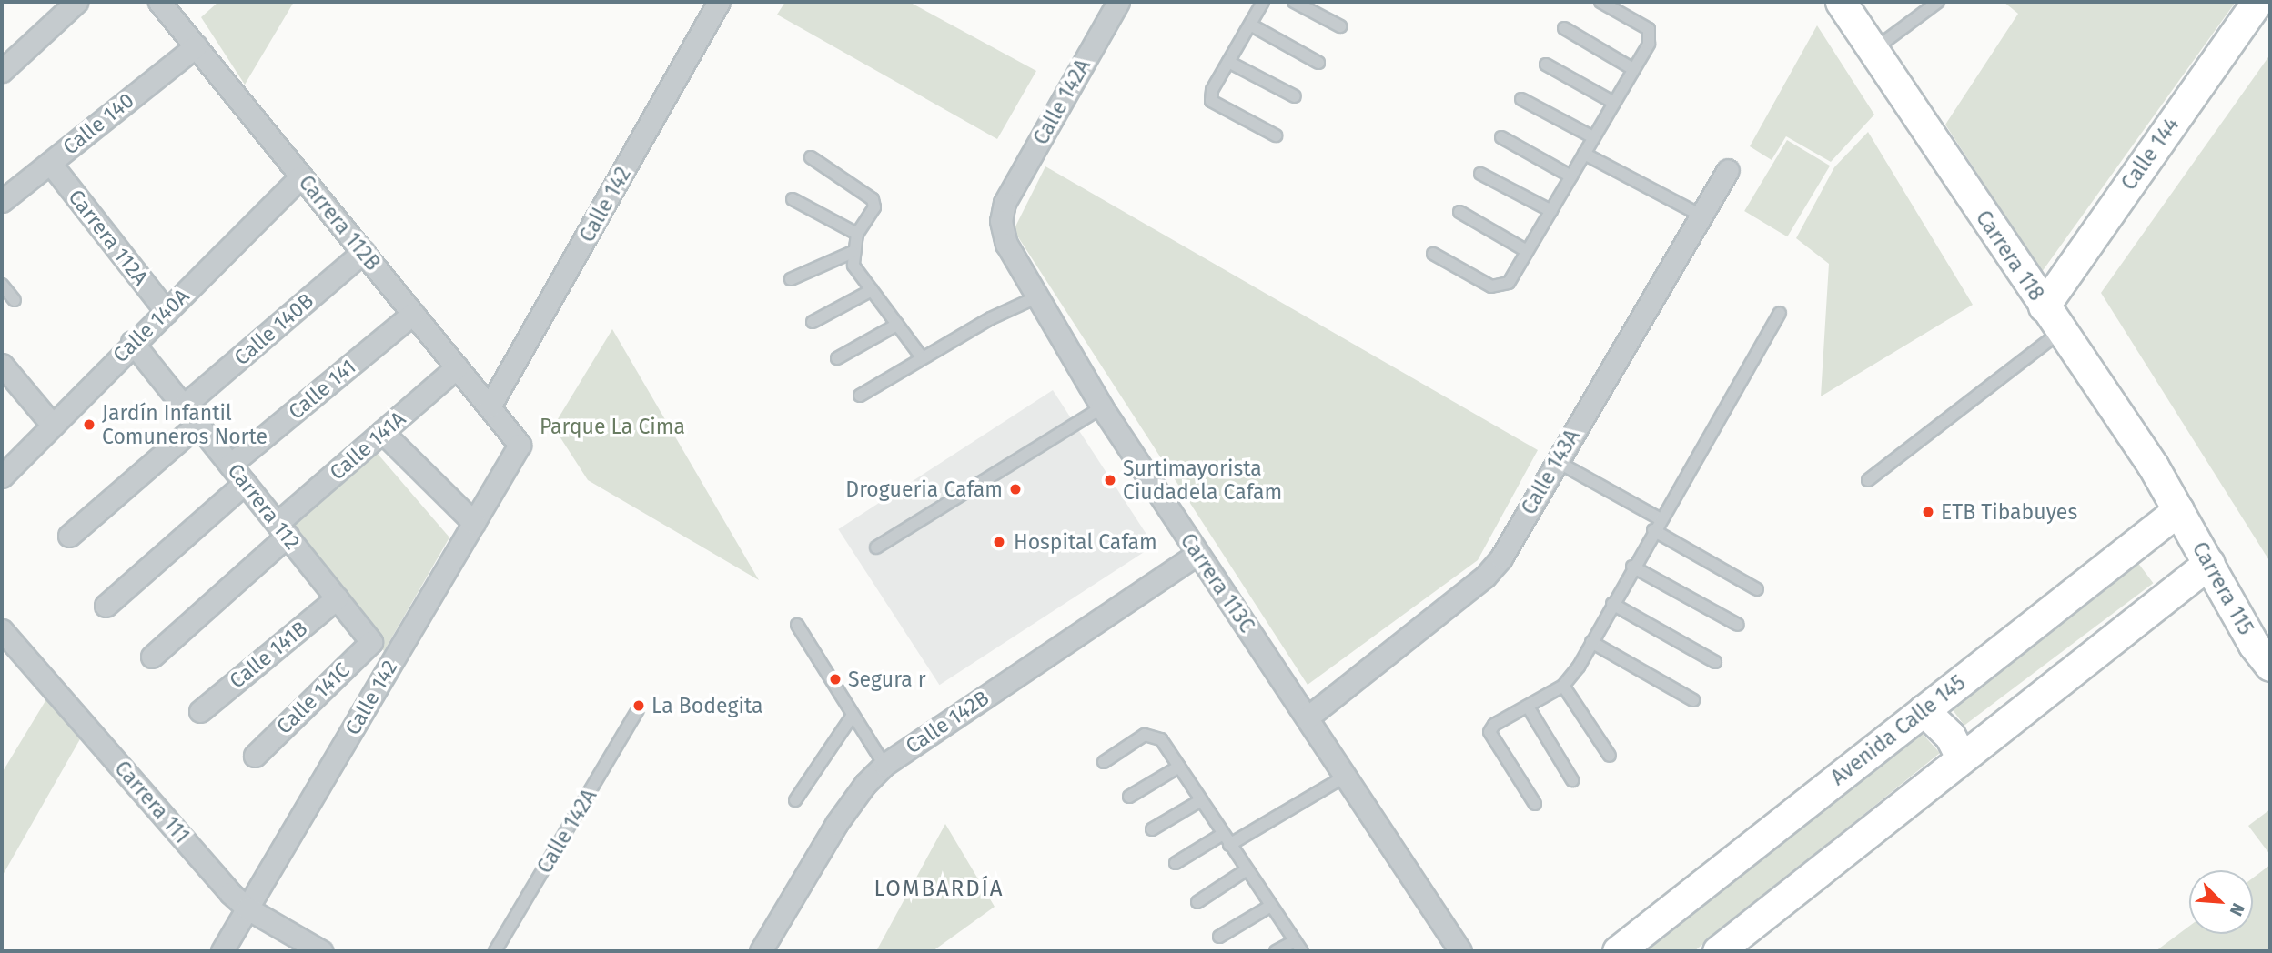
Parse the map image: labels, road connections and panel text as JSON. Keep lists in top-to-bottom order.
{
  "streets": {
    "main road": [
      "Calle 144",
      "Carrera 118",
      "Carrera 115",
      "Avenida Calle 145"
    ],
    "street": [
      "Calle 142A",
      "Calle 140",
      "Calle 142",
      "Carrera 112B",
      "Carrera 112A",
      "Calle 140A",
      "Calle 140B",
      "Calle 141",
      "Calle 141A",
      "Calle 143A",
      "Carrera 112",
      "Carrera 113C",
      "Calle 141B",
      "Calle 141C",
      "Calle 142B",
      "Carrera 111"
    ]
  },
  "crossings": [
    ["Calle 142A", "Carrera 113C"],
    ["Calle 140", "Carrera 112B"],
    ["Calle 140", "Carrera 112A"],
    ["Calle 144", "Carrera 118"],
    ["Calle 142", "Carrera 112B"],
    ["Calle 142", "Carrera 111"],
    ["Carrera 112B", "Calle 140A"],
    ["Carrera 112B", "Calle 140B"],
    ["Carrera 112B", "Calle 141"],
    ["Carrera 112B", "Calle 141A"],
    ["Carrera 112A", "Calle 140A"],
    ["Carrera 118", "Carrera 115"],
    ["Carrera 118", "Avenida Calle 145"],
    ["Calle 140A", "Carrera 112"],
    ["Calle 140B", "Carrera 112"],
    ["Calle 141", "Carrera 112"],
    ["Calle 141A", "Carrera 112"],
    ["Calle 143A", "Carrera 113C"],
    ["Carrera 112", "Calle 141B"],
    ["Carrera 112", "Calle 141C"],
    ["Carrera 113C", "Calle 142B"],
    ["Carrera 115", "Avenida Calle 145"]
  ],
  "districts": ["LOMBARDÍA"],
  "parks": ["Parque La Cima"],
  "places": [
    "Jardín Infantil Comuneros Norte",
    "Surtimayorista Ciudadela Cafam",
    "Drogueria Cafam",
    "ETB Tibabuyes",
    "Hospital Cafam",
    "Segura r",
    "La Bodegita"
  ],
  "north": "bottom right"
}
